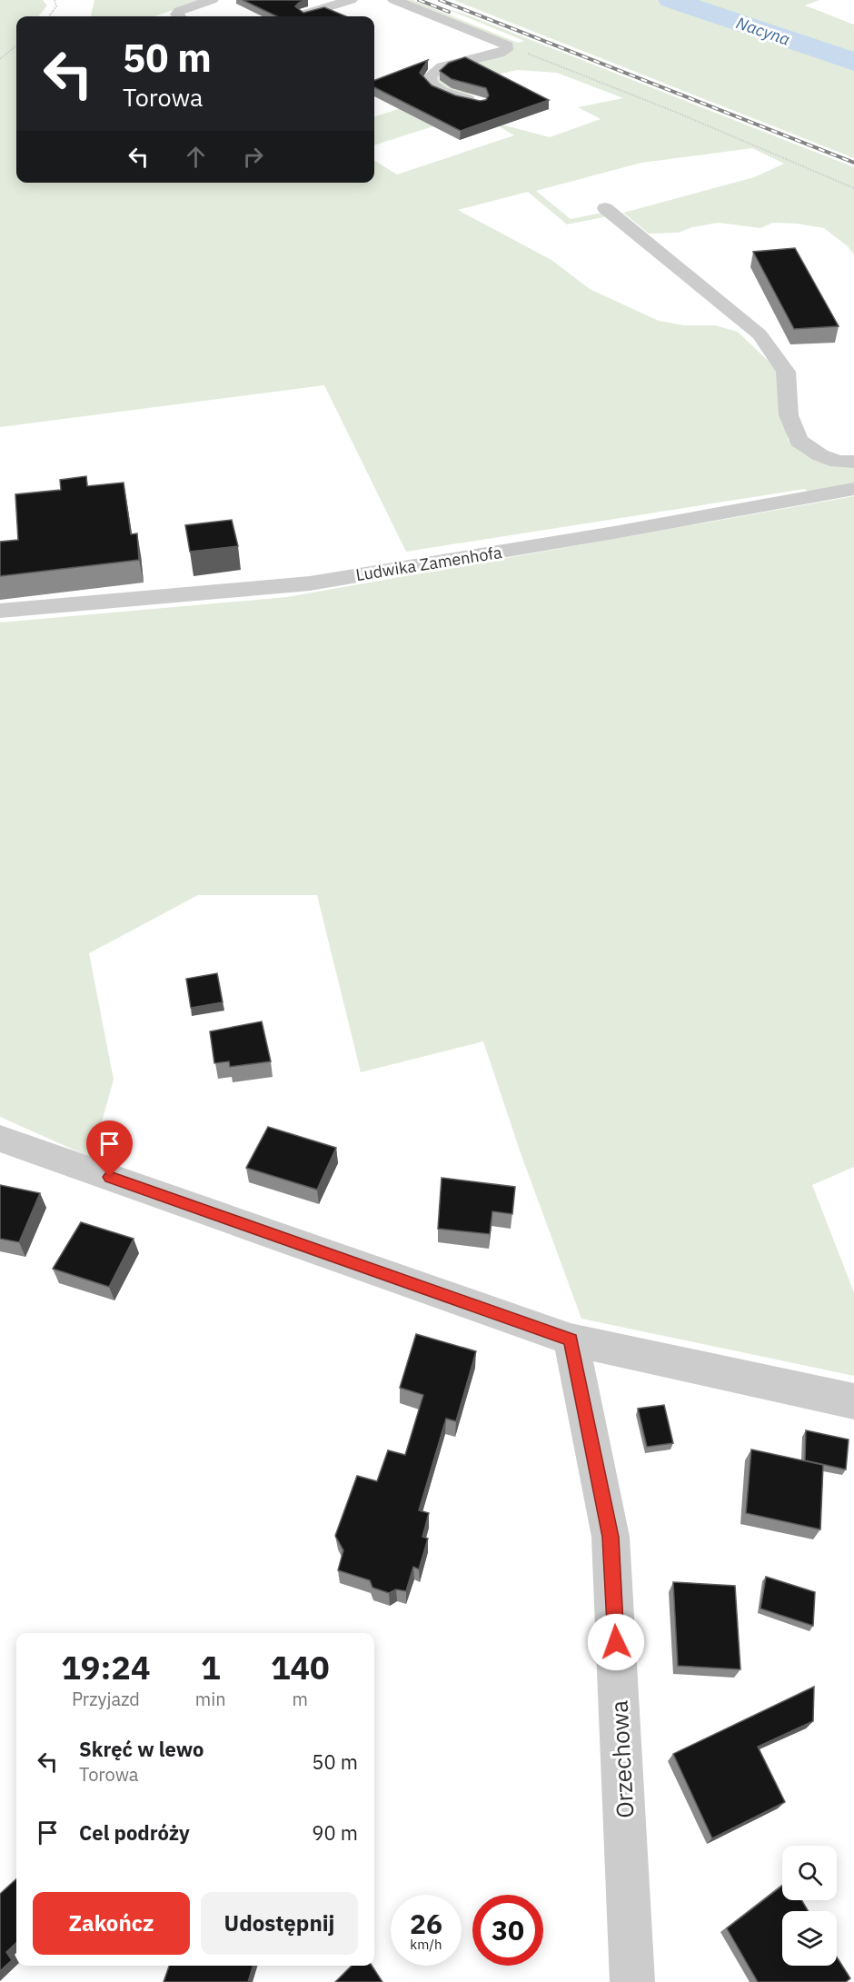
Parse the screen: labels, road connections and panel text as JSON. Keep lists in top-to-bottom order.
{
  "streets": {
    "street": ["Ludwika Zamenhofa", "Orzechowa"]
  },
  "water": ["Nacyna"],
  "page": {
    "turn": ["50 m", "Torowa"],
    "eta": [
      "19:24",
      "Przyjazd",
      "1",
      "min",
      "140",
      "m"
    ],
    "list": [
      {
        "name": "Skręć w lewo",
        "note": "Torowa",
        "value": "50 m"
      },
      {
        "name": "Cel podróży",
        "value": "90 m"
      }
    ],
    "buttons": ["Zakończ", "Udostępnij"],
    "speed": "26 km/h",
    "limit": "30"
  }
}
